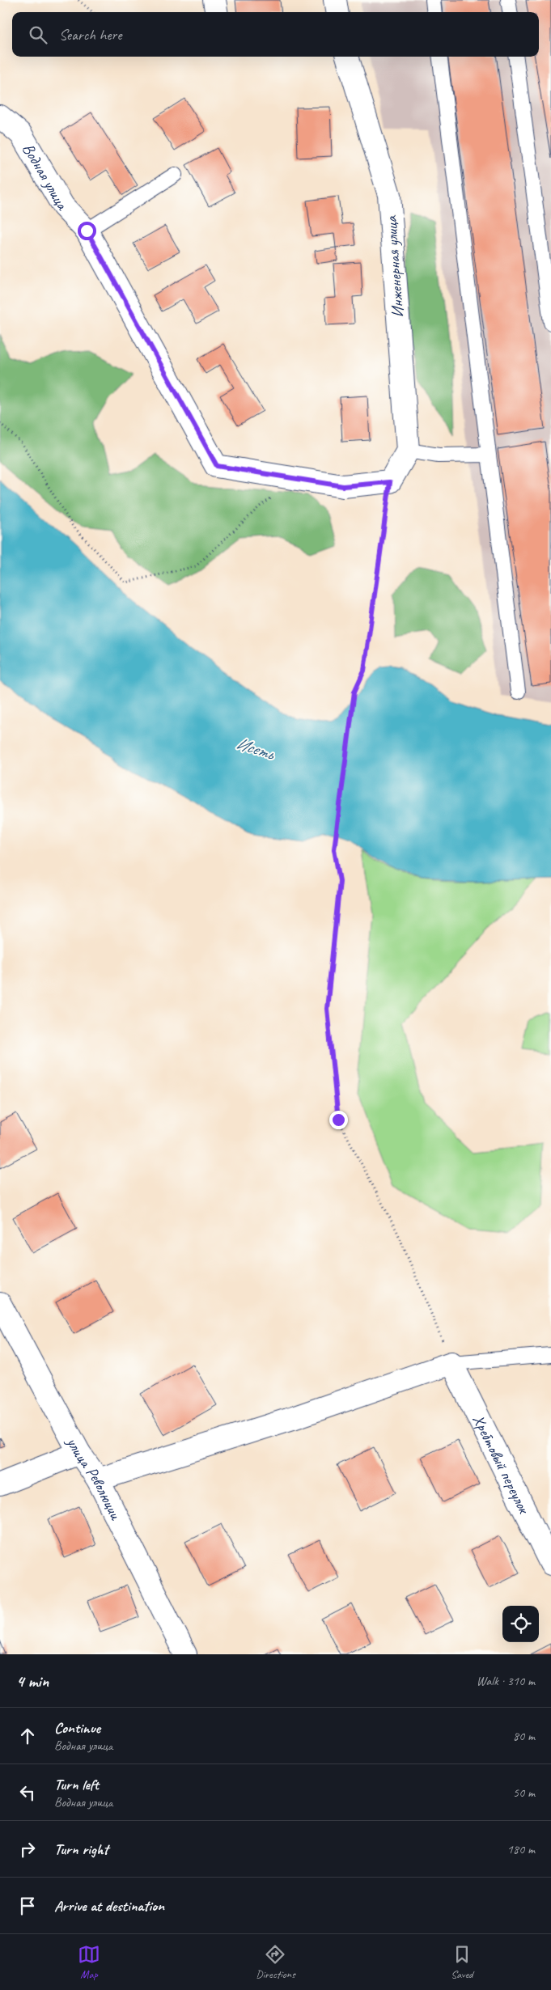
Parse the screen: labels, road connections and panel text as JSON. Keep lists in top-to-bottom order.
{
  "streets": {
    "street": [
      "Водная улица",
      "Инженерная улица",
      "Хребтовый переулок",
      "улица Революции"
    ]
  },
  "water": ["Исеть"],
  "page": {
    "search": "Search here",
    "heading": ["4 min", "Walk · 310 m"],
    "list": [
      ["Continue", "Водная улица", "80 m"],
      ["Turn left", "Водная улица", "50 m"],
      ["Turn right", "180 m"],
      "Arrive at destination"
    ],
    "nav": ["Map", "Directions", "Saved"]
  }
}
